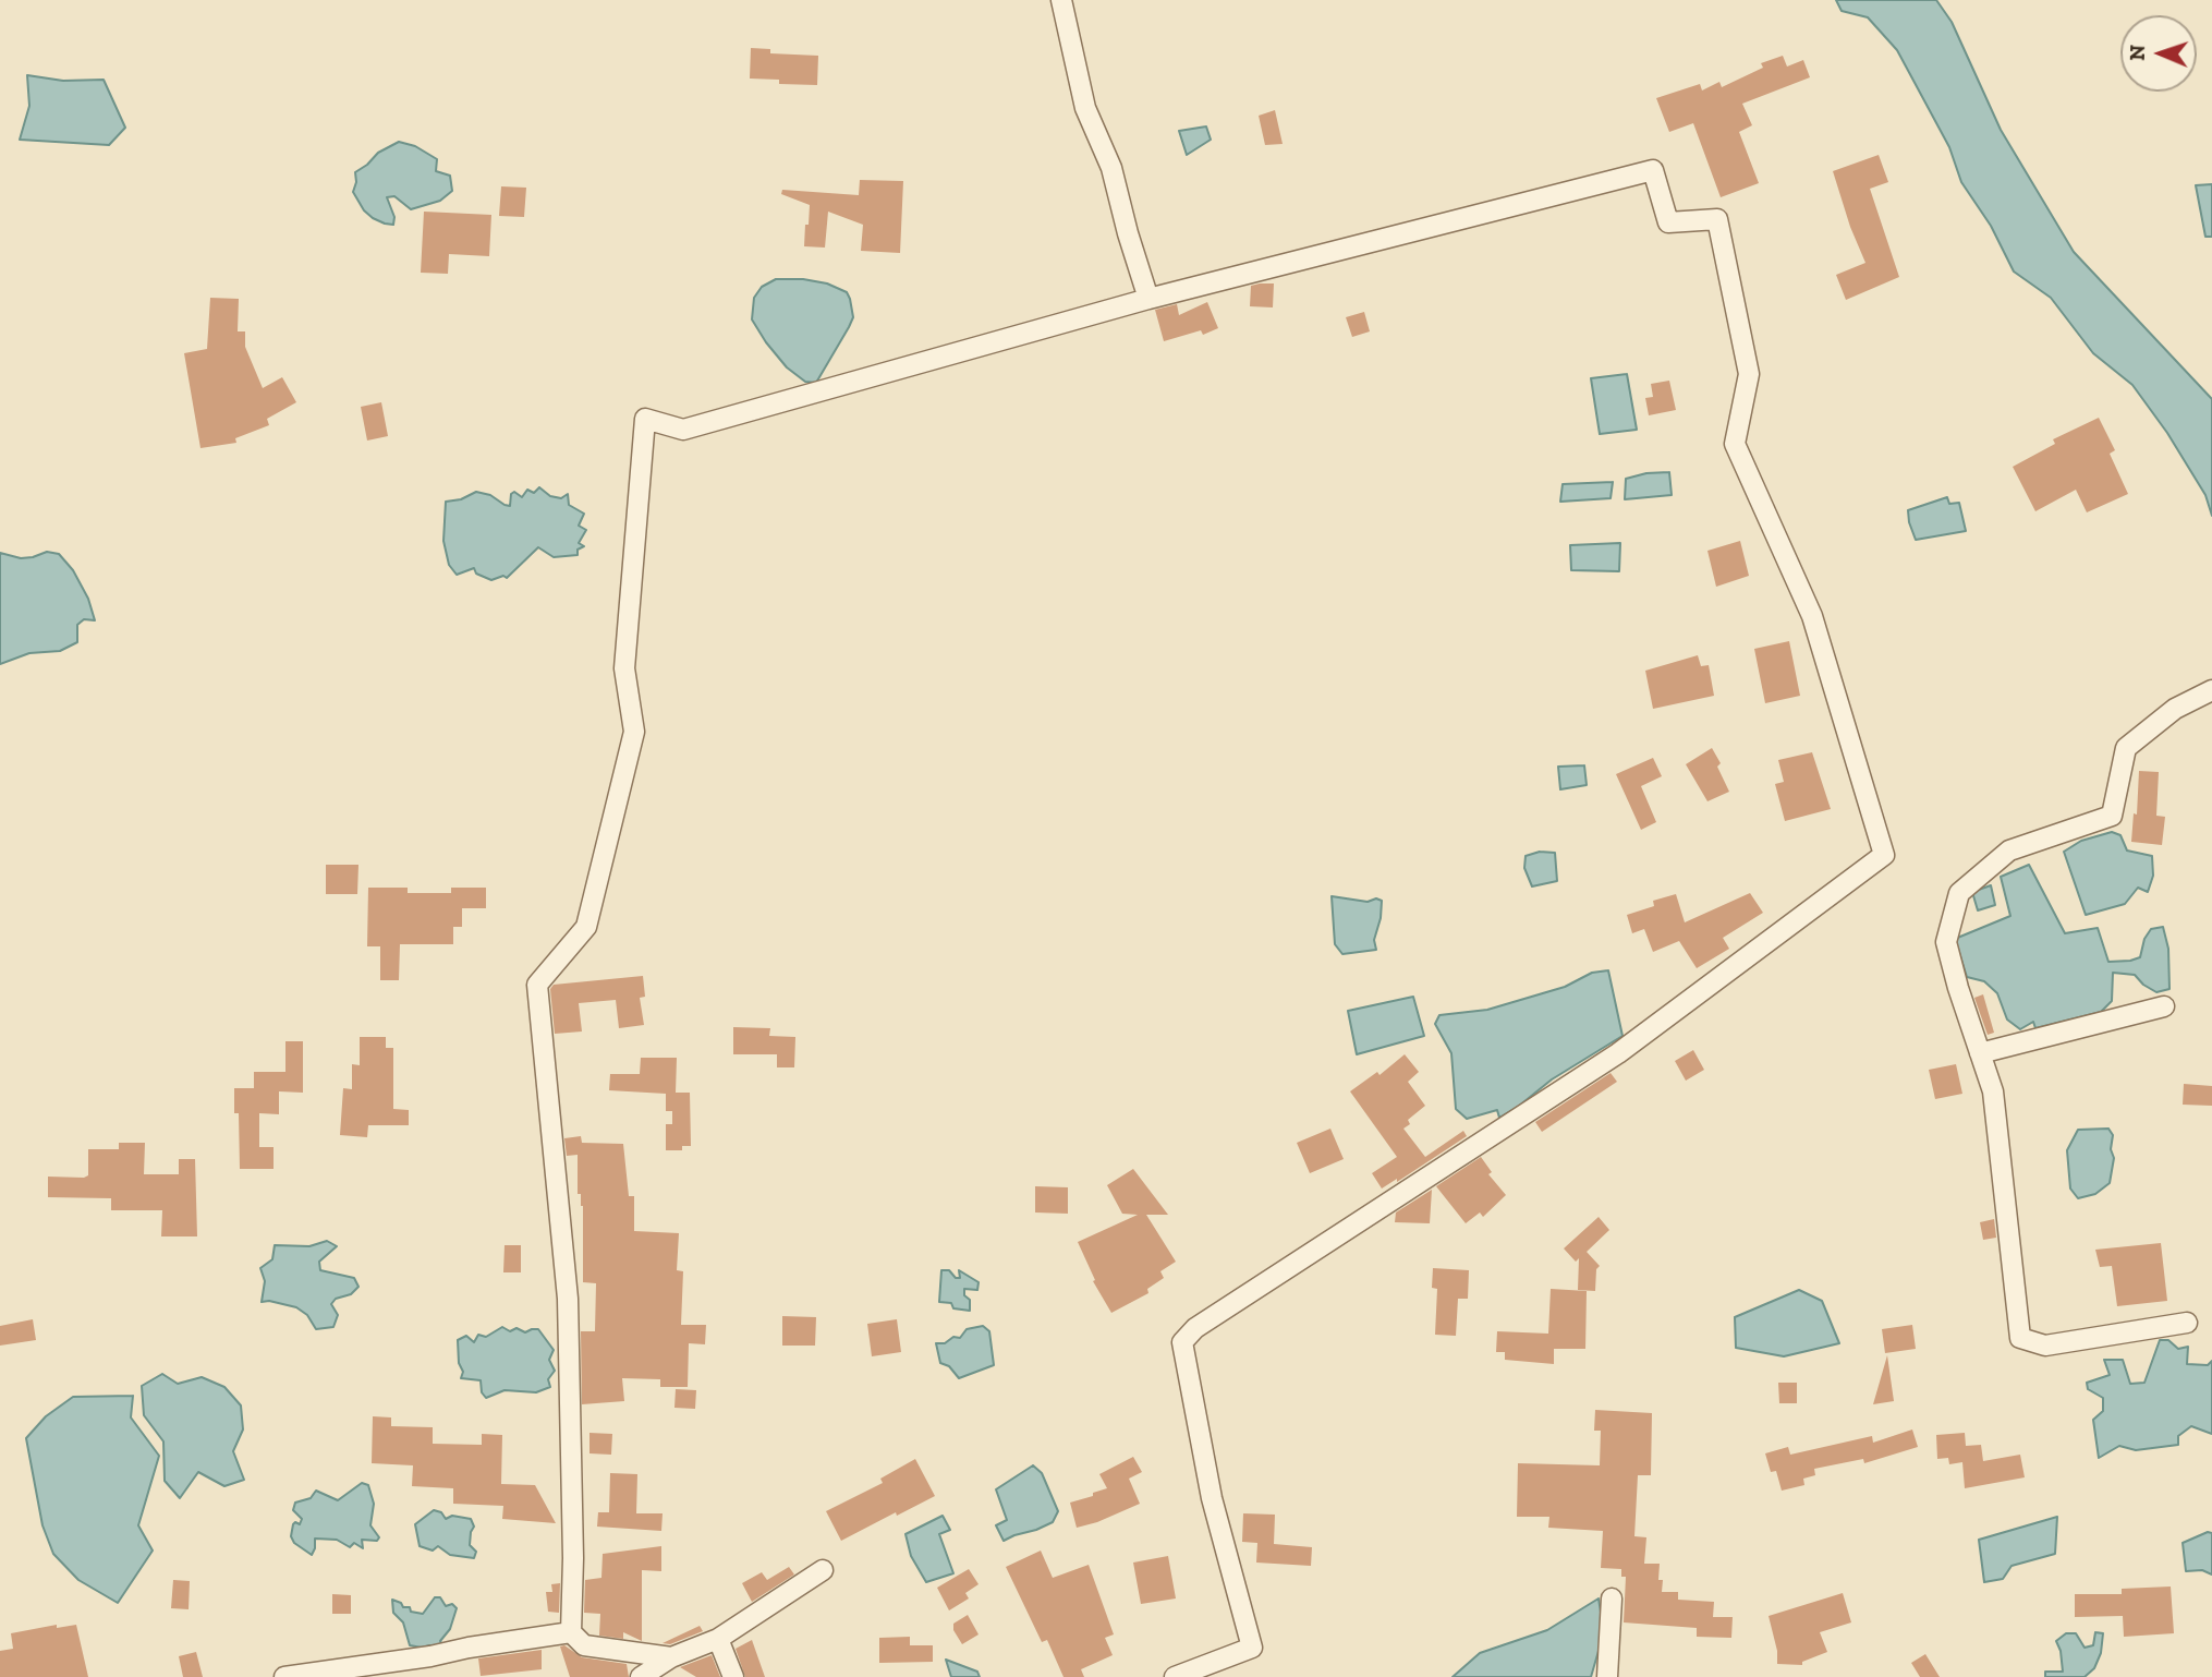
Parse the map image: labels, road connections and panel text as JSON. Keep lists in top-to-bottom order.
{
  "north": "left"
}
